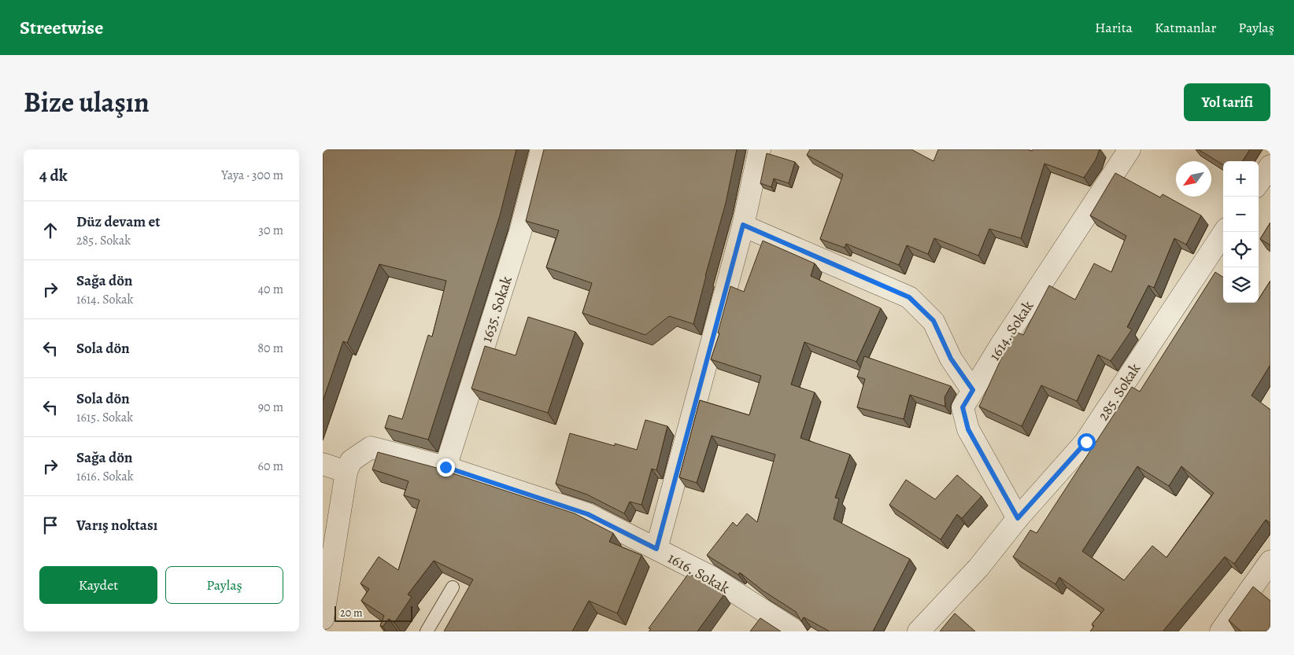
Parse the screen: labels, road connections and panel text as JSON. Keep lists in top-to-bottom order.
{
  "streets": {
    "street": [
      "1635. Sokak",
      "1614. Sokak",
      "285. Sokak",
      "1616. Sokak"
    ]
  },
  "crossings": [
    ["1635. Sokak", "1616. Sokak"],
    ["1614. Sokak", "285. Sokak"]
  ],
  "scale_bar": "20 m",
  "north": "bottom left",
  "page": {
    "header": "Streetwise",
    "nav": ["Harita", "Katmanlar", "Paylaş"],
    "title": "Bize ulaşın",
    "buttons": [
      "Yol tarifi",
      ["Kaydet", "Paylaş"]
    ],
    "heading": ["4 dk", "Yaya · 300 m"],
    "map_buttons": ["+", "−"],
    "list": [
      ["Düz devam et", "285. Sokak", "30 m"],
      ["Sağa dön", "1614. Sokak", "40 m"],
      ["Sola dön", "80 m"],
      ["Sola dön", "1615. Sokak", "90 m"],
      ["Sağa dön", "1616. Sokak", "60 m"],
      "Varış noktası"
    ],
    "scale": "20 m"
  }
}
